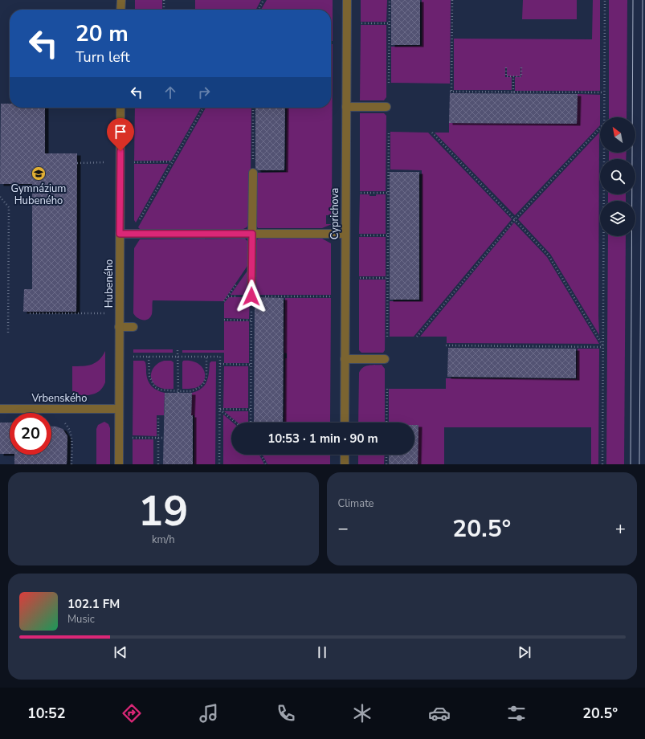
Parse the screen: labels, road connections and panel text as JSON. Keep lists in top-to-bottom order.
{
  "streets": {
    "street": ["Cyprichova", "Hubeného", "Vrbenského"]
  },
  "crossings": [
    ["Hubeného", "Vrbenského"]
  ],
  "places": {
    "school or university": ["Gymnázium Hubeného"]
  },
  "north": "top left",
  "page": {
    "turn": ["20 m", "Turn left"],
    "limit": "20",
    "trip": "10:53 · 1 min · 90 m",
    "tile": [
      ["19", "km/h"],
      "Climate"
    ],
    "heat": ["−", "20.5°", "+"],
    "song": ["102.1 FM", "Music"],
    "tabs": ["10:52", "20.5°"]
  }
}
